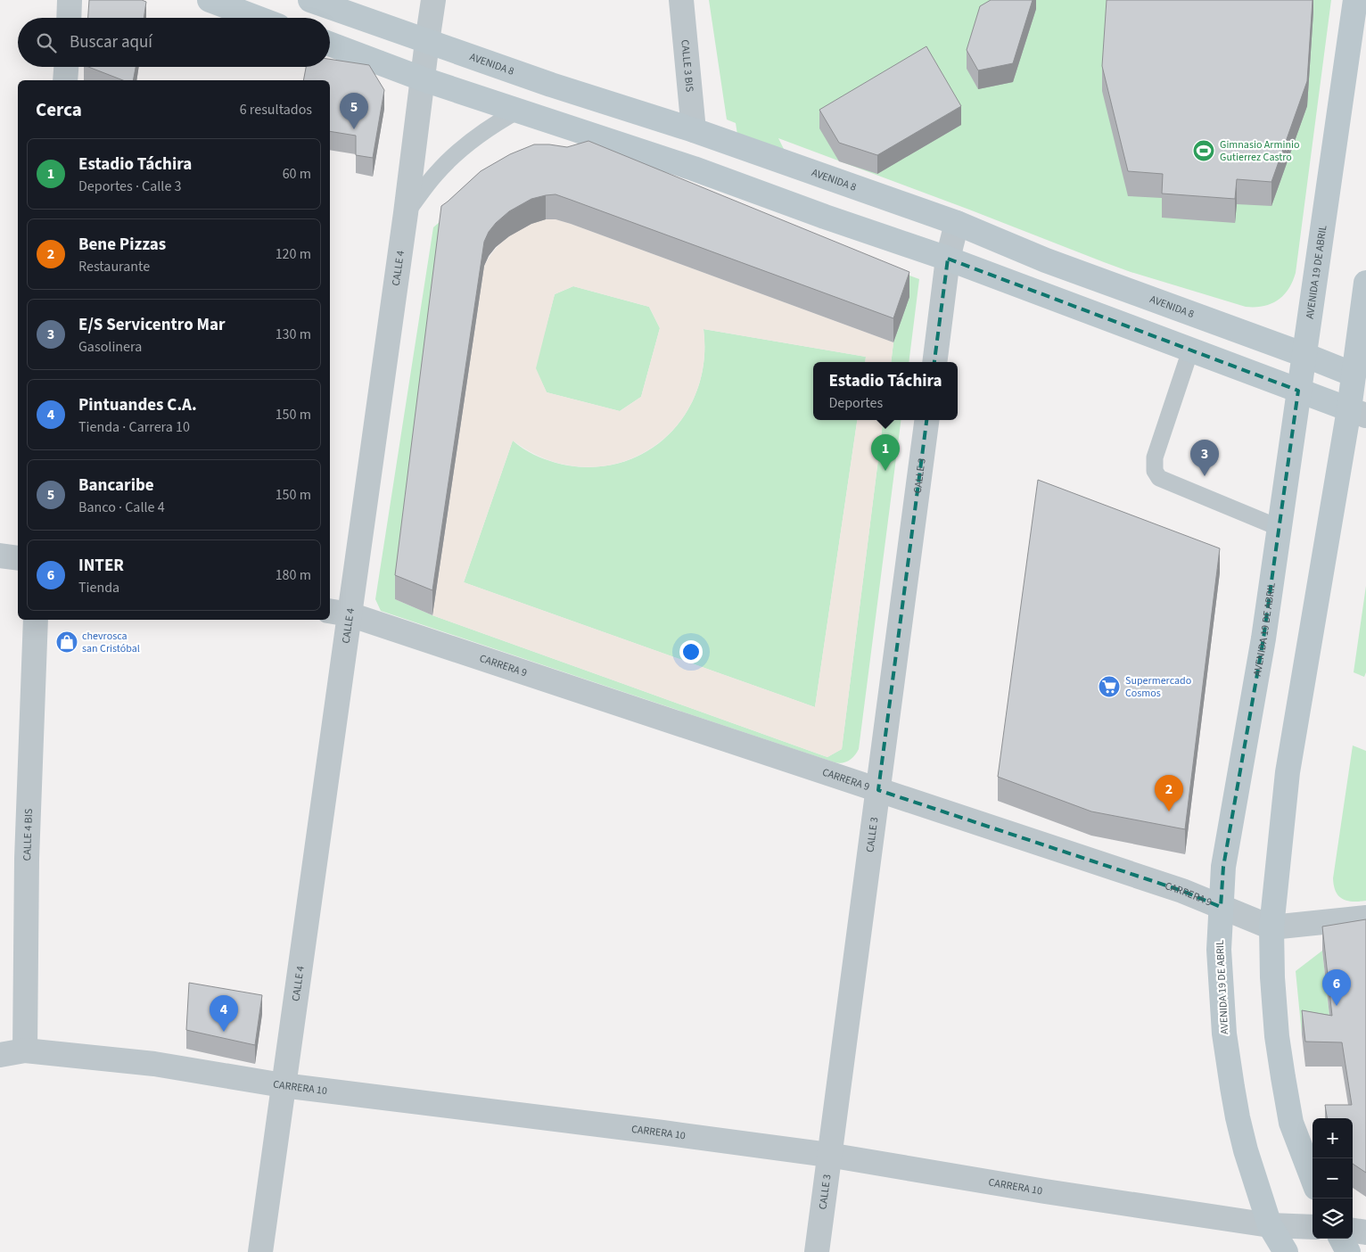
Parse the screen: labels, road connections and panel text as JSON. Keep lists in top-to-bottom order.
{
  "streets": {
    "street": [
      "AVENIDA 8",
      "CALLE 3 BIS",
      "CALLE 4",
      "AVENIDA 19 DE ABRIL",
      "CALLE 3",
      "CARRERA 9",
      "CALLE 4 BIS",
      "CARRERA 10"
    ]
  },
  "crossings": [
    ["AVENIDA 8", "CALLE 3 BIS"],
    ["AVENIDA 8", "CALLE 4"],
    ["AVENIDA 8", "AVENIDA 19 DE ABRIL"],
    ["CALLE 4", "CARRERA 9"],
    ["CALLE 4", "CARRERA 10"],
    ["AVENIDA 19 DE ABRIL", "CARRERA 9"],
    ["AVENIDA 19 DE ABRIL", "CARRERA 10"],
    ["CALLE 3", "CARRERA 9"],
    ["CALLE 3", "CARRERA 10"],
    ["CALLE 4 BIS", "CARRERA 10"]
  ],
  "places": {
    "sports": ["Gimnasio Arminio Gutierrez Castro"],
    "shop": ["chevrosca san Cristóbal"],
    "supermarket": ["Supermercado Cosmos"]
  },
  "page": {
    "search": "Buscar aquí",
    "heading": ["Cerca", "6 resultados"],
    "pins": [
      "5",
      "1",
      "3",
      "2",
      "6",
      "4"
    ],
    "list": [
      {
        "mark": "1",
        "name": "Estadio Táchira",
        "note": "Deportes · Calle 3",
        "value": "60 m"
      },
      {
        "mark": "2",
        "name": "Bene Pizzas",
        "note": "Restaurante",
        "value": "120 m"
      },
      {
        "mark": "3",
        "name": "E/S Servicentro Mar",
        "note": "Gasolinera",
        "value": "130 m"
      },
      {
        "mark": "4",
        "name": "Pintuandes C.A.",
        "note": "Tienda · Carrera 10",
        "value": "150 m"
      },
      {
        "mark": "5",
        "name": "Bancaribe",
        "note": "Banco · Calle 4",
        "value": "150 m"
      },
      {
        "mark": "6",
        "name": "INTER",
        "note": "Tienda",
        "value": "180 m"
      }
    ],
    "popup": ["Estadio Táchira", "Deportes"],
    "map_buttons": ["+", "−"]
  }
}
